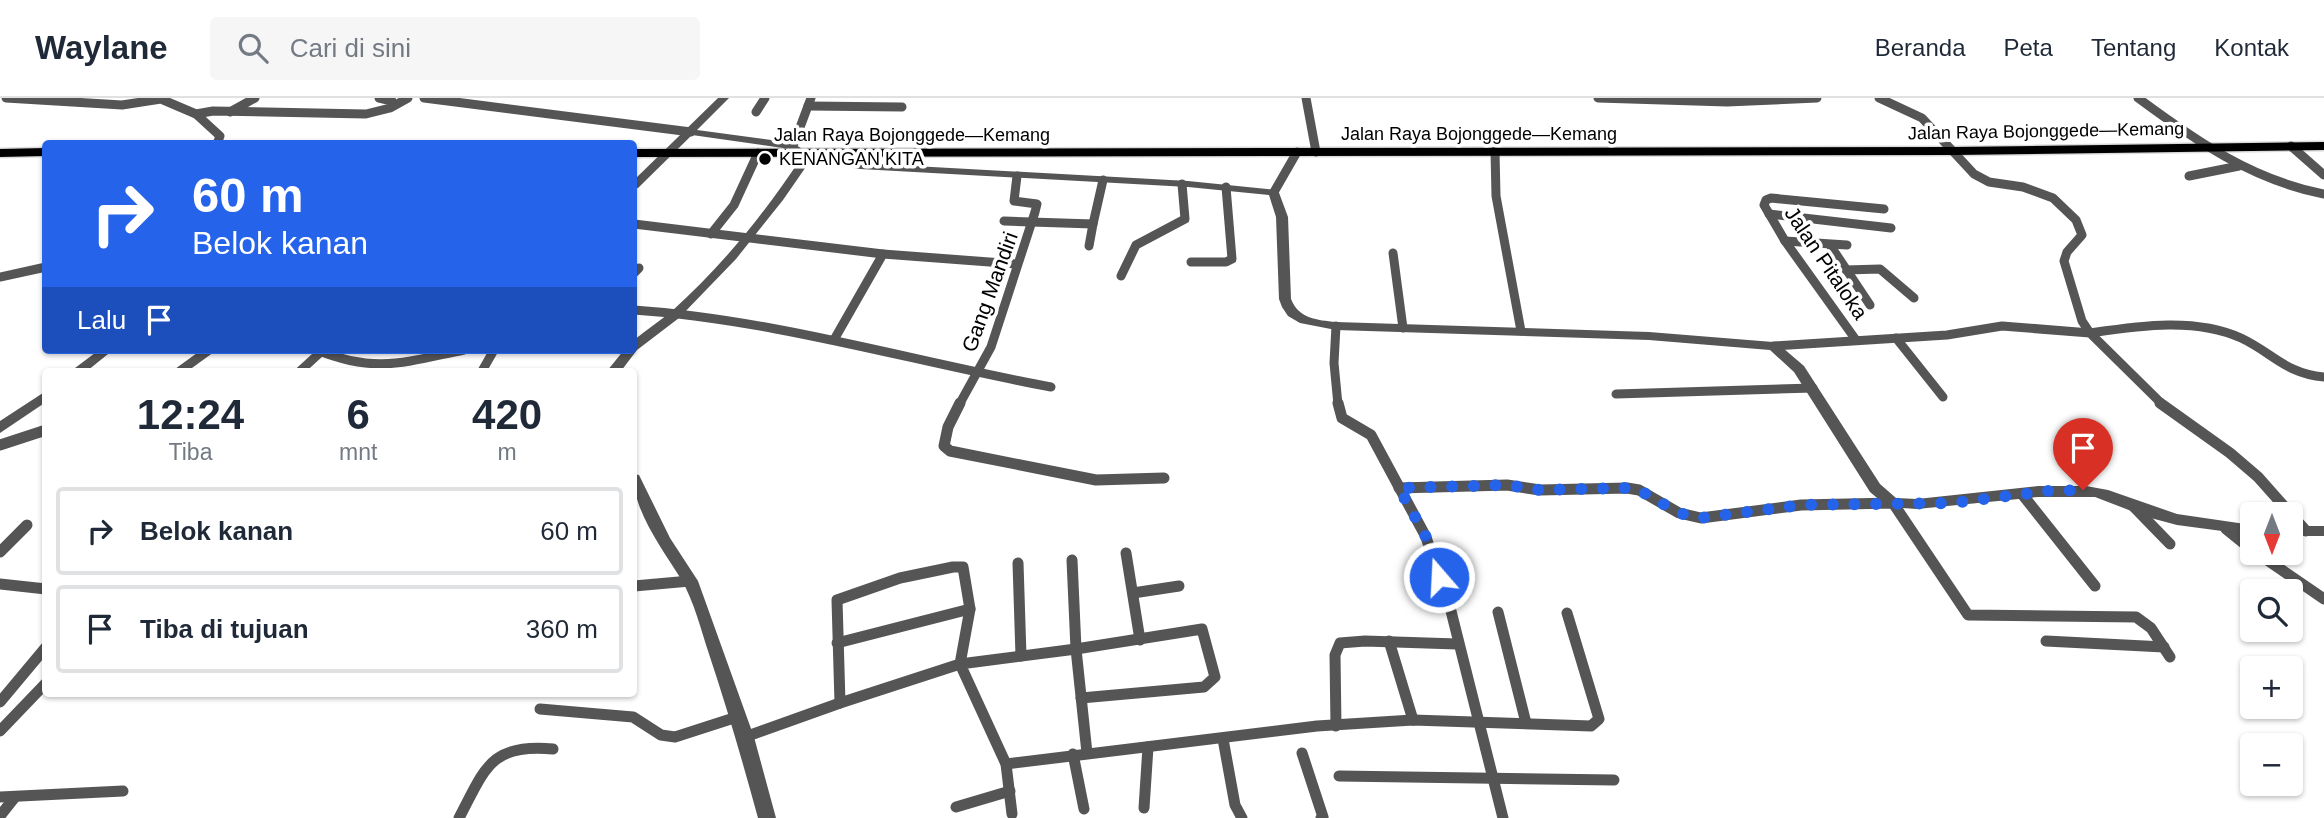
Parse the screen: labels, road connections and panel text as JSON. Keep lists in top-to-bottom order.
{
  "streets": {
    "highway": ["Jalan Raya Bojonggede—Kemang"],
    "street": ["Jalan Pitaloka", "Gang Mandiri"]
  },
  "places": ["KENANGAN KITA"],
  "north": "bottom",
  "page": {
    "header": "Waylane",
    "search": "Cari di sini",
    "nav": [
      "Beranda",
      "Peta",
      "Tentang",
      "Kontak"
    ],
    "turn": ["60 m", "Belok kanan"],
    "then": "Lalu",
    "eta": [
      "12:24",
      "Tiba",
      "6",
      "mnt",
      "420",
      "m"
    ],
    "list": [
      {
        "name": "Belok kanan",
        "value": "60 m"
      },
      {
        "name": "Tiba di tujuan",
        "value": "360 m"
      }
    ],
    "map_buttons": ["+", "−"]
  }
}
